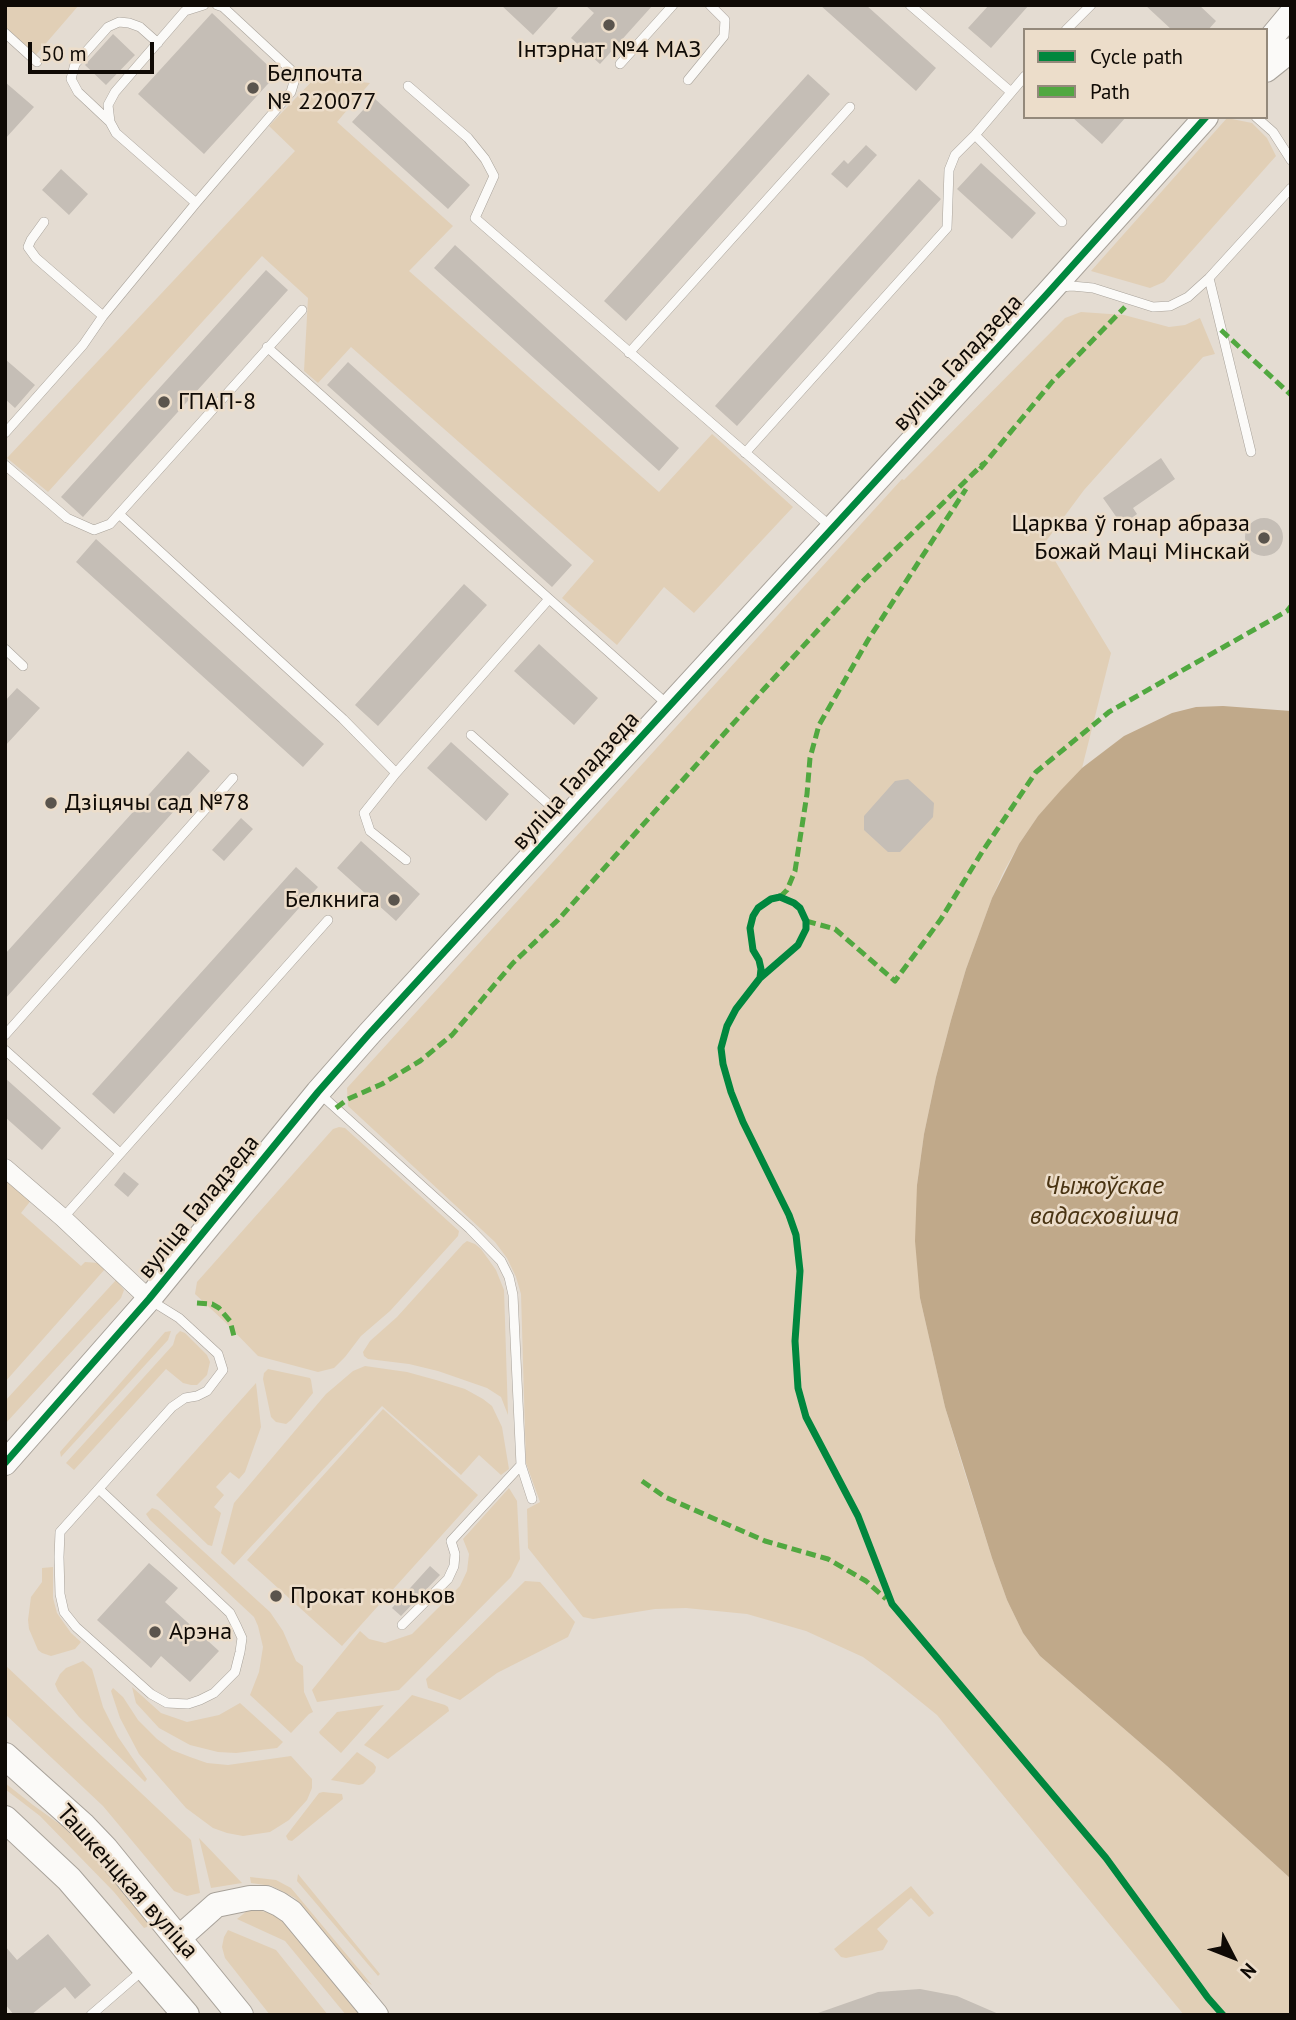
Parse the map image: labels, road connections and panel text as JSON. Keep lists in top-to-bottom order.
{
  "streets": {
    "main road": ["Ташкенцкая вуліца"],
    "street": ["вуліца Галадзеда"]
  },
  "water": ["Чыжоўскае вадасховішча"],
  "places": [
    "Інтэрнат №4 МАЗ",
    "Белпочта № 220077",
    "ГПАП-8",
    "Царква ў гонар абраза Божай Маці Мінскай",
    "Дзіцячы сад №78",
    "Белкнига",
    "Прокат коньков",
    "Арэна"
  ],
  "legend": ["Cycle path", "Path"],
  "scale_bar": "50 m",
  "north": "bottom right"
}
